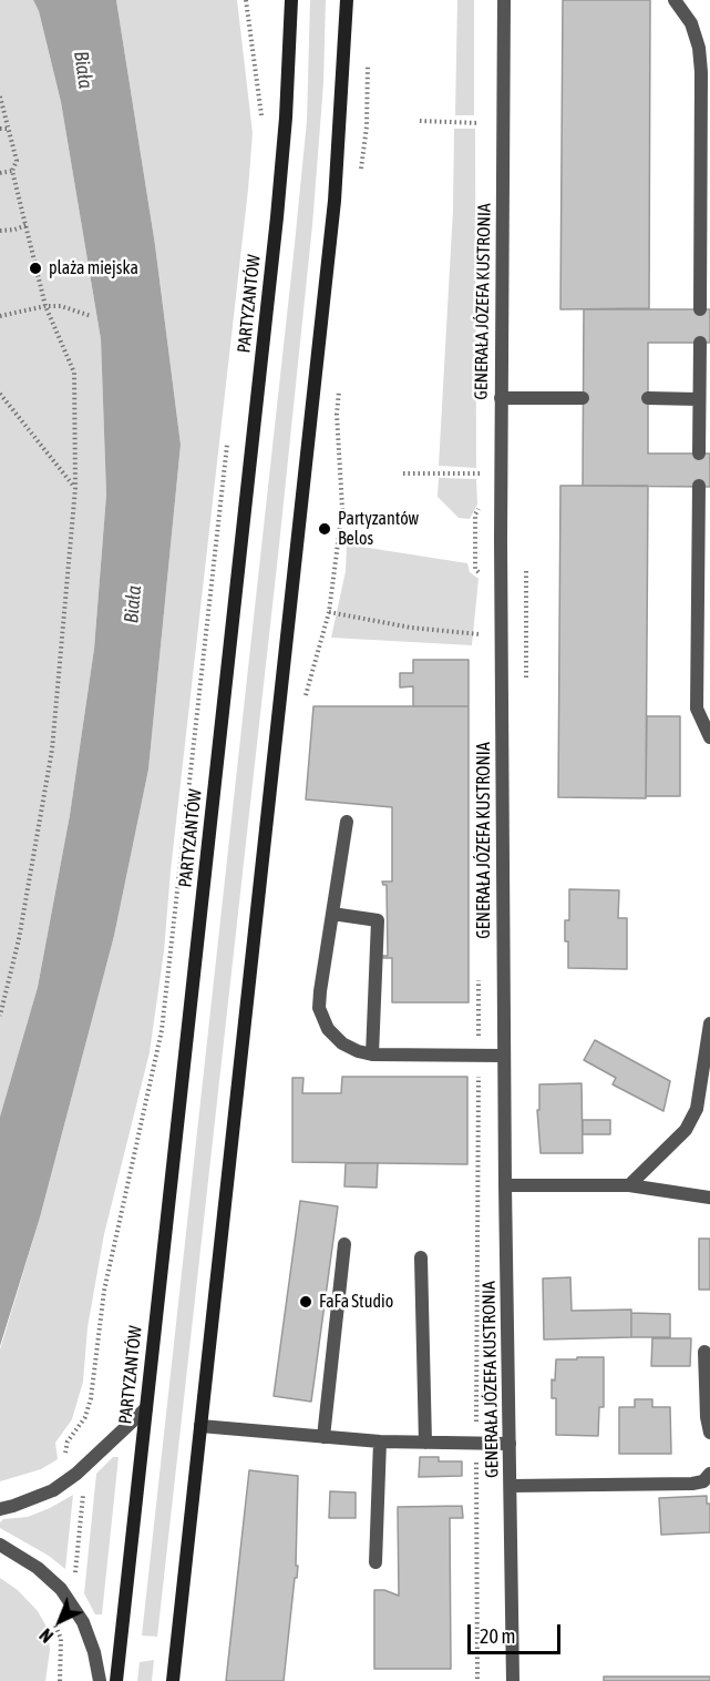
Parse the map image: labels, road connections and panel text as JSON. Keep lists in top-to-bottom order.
{
  "streets": {
    "main road": ["PARTYZANTÓW"],
    "street": ["GENERAŁA JÓZEFA KUSTRONIA"]
  },
  "water": ["Biała"],
  "places": ["plaża miejska", "Partyzantów Belos", "FaFa Studio"],
  "scale_bar": "20 m",
  "north": "bottom left"
}
